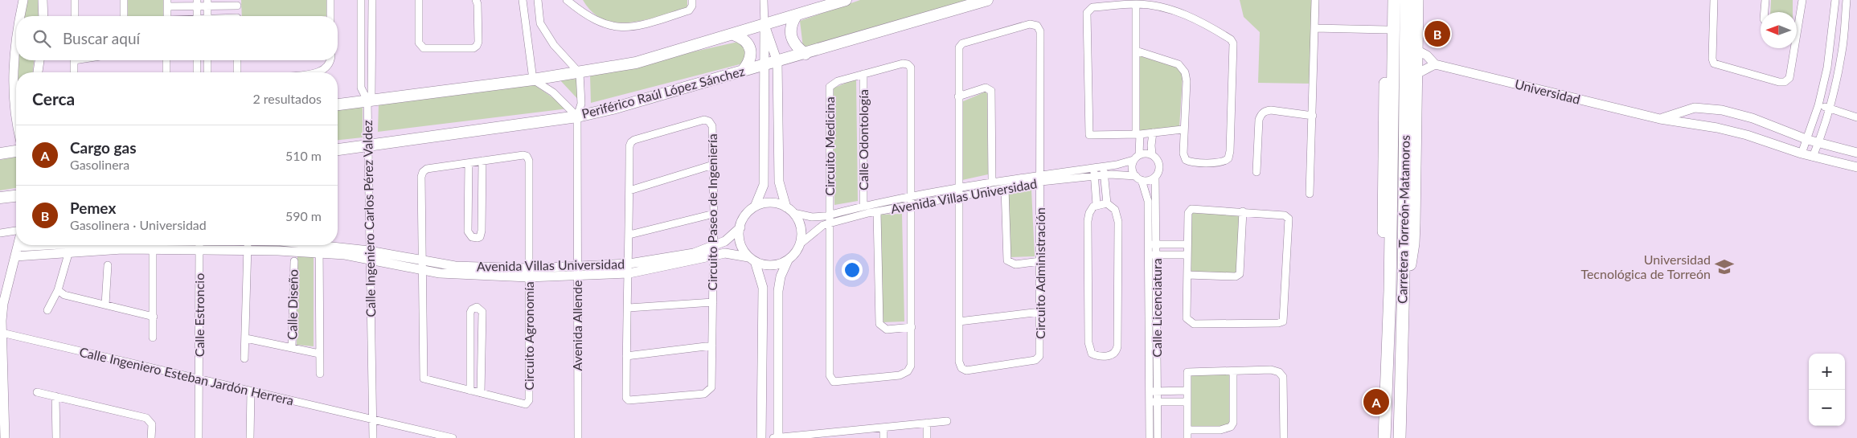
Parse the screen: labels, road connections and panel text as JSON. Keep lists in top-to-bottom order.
{
  "streets": {
    "highway": ["Carretera Torreón-Matamoros"],
    "main road": ["Periférico Raúl López Sánchez"],
    "street": [
      "Universidad",
      "Calle Odontología",
      "Circuito Medicina",
      "Avenida Villas Universidad",
      "Circuito Paseo de Ingeniería",
      "Calle Ingeniero Carlos Pérez Valdez",
      "Circuito Administración",
      "Calle Diseño",
      "Calle Licenciatura",
      "Calle Estroncio",
      "Avenida Allende",
      "Circuito Agronomía",
      "Calle Ingeniero Esteban Jardón Herrera"
    ]
  },
  "crossings": [
    ["Periférico Raúl López Sánchez", "Calle Ingeniero Carlos Pérez Valdez"],
    ["Periférico Raúl López Sánchez", "Avenida Allende"],
    ["Calle Odontología", "Circuito Medicina"],
    ["Calle Odontología", "Avenida Villas Universidad"],
    ["Circuito Medicina", "Avenida Villas Universidad"],
    ["Avenida Villas Universidad", "Circuito Paseo de Ingeniería"],
    ["Avenida Villas Universidad", "Calle Ingeniero Carlos Pérez Valdez"],
    ["Avenida Villas Universidad", "Circuito Administración"],
    ["Avenida Villas Universidad", "Calle Licenciatura"],
    ["Avenida Villas Universidad", "Avenida Allende"],
    ["Avenida Villas Universidad", "Circuito Agronomía"],
    ["Calle Ingeniero Carlos Pérez Valdez", "Calle Ingeniero Esteban Jardón Herrera"],
    ["Calle Estroncio", "Calle Ingeniero Esteban Jardón Herrera"]
  ],
  "places": {
    "school or university": ["Universidad Tecnológica de Torreón"]
  },
  "north": "left",
  "page": {
    "search": "Buscar aquí",
    "pins": ["B", "A"],
    "heading": ["Cerca", "2 resultados"],
    "list": [
      {
        "mark": "A",
        "name": "Cargo gas",
        "note": "Gasolinera",
        "value": "510 m"
      },
      {
        "mark": "B",
        "name": "Pemex",
        "note": "Gasolinera · Universidad",
        "value": "590 m"
      }
    ],
    "map_buttons": ["+", "−"]
  }
}
